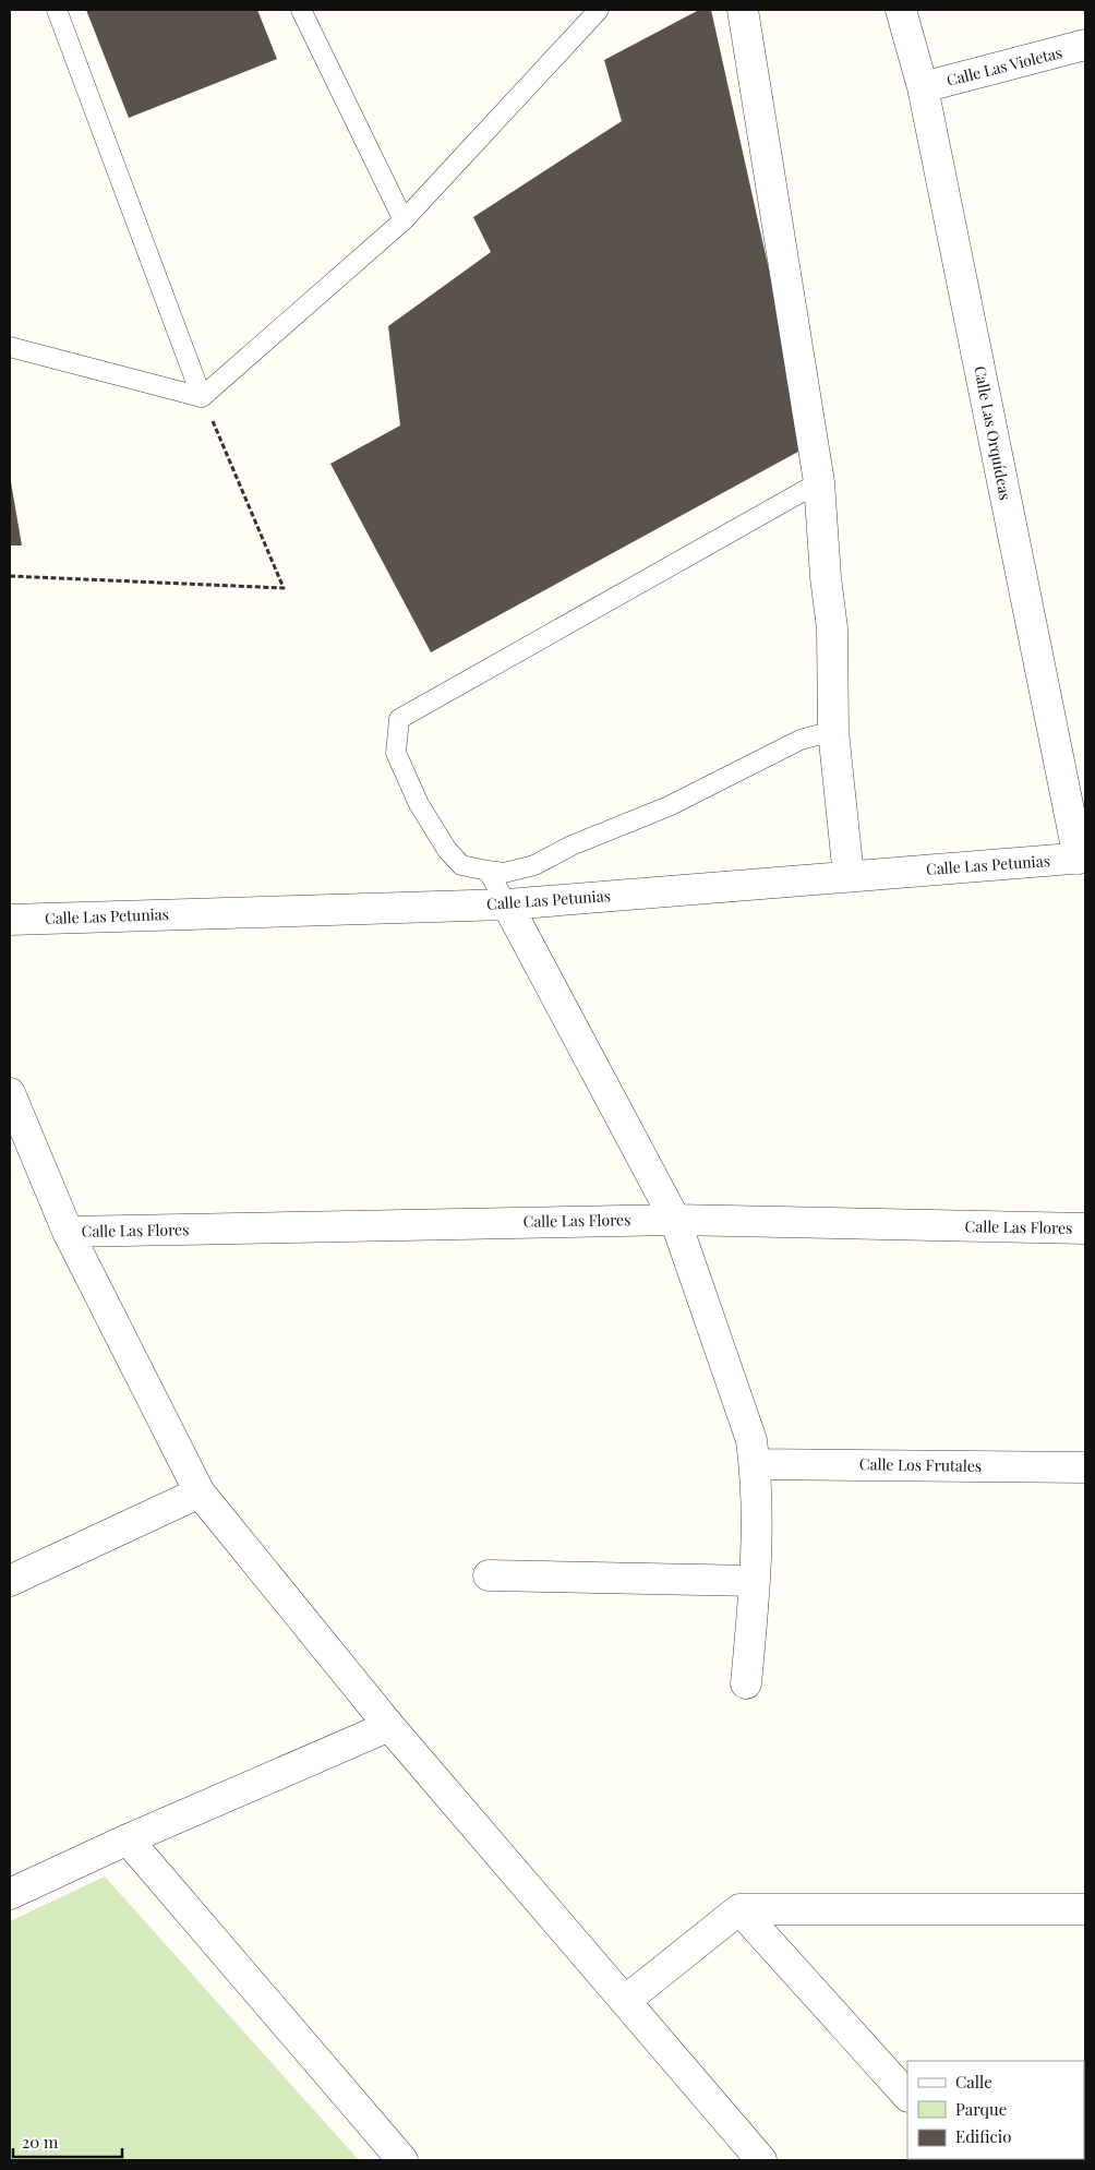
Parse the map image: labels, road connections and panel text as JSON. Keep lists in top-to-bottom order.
{
  "streets": {
    "street": [
      "Calle Las Violetas",
      "Calle Las Orquídeas",
      "Calle Las Petunias",
      "Calle Las Flores",
      "Calle Los Frutales"
    ]
  },
  "crossings": [
    ["Calle Las Violetas", "Calle Las Orquídeas"],
    ["Calle Las Orquídeas", "Calle Las Petunias"]
  ],
  "legend": ["Calle", "Parque", "Edificio"],
  "scale_bar": "20 m"
}
